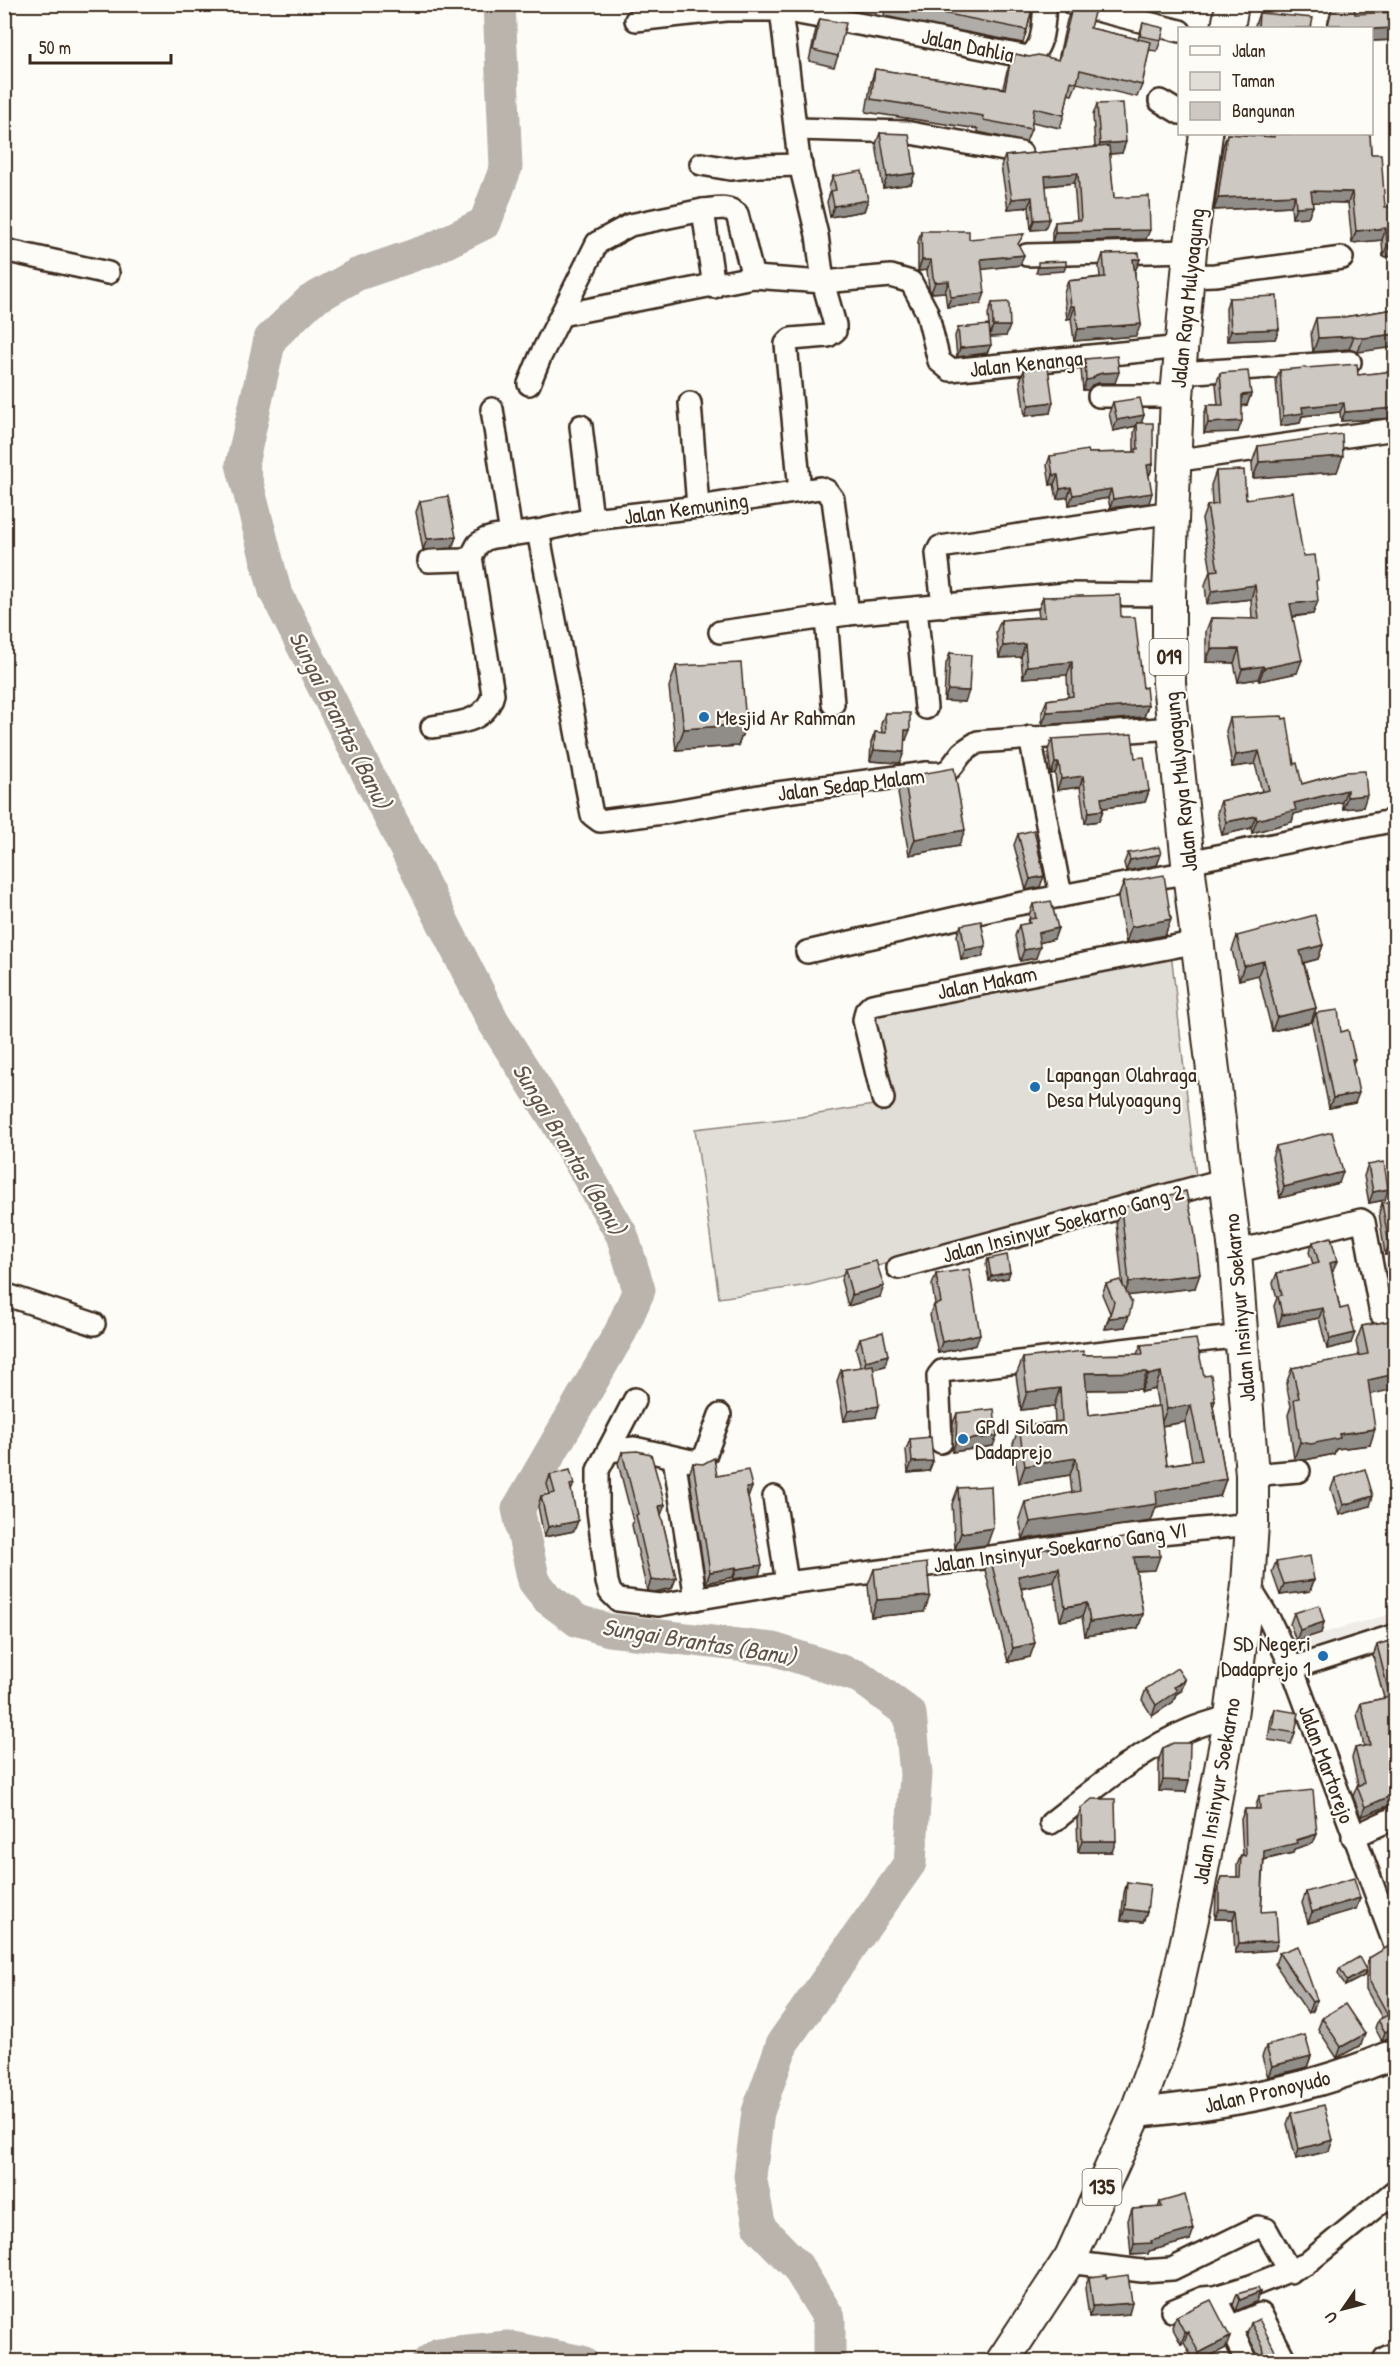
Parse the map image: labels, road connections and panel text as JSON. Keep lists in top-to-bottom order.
{
  "streets": {
    "main road": [
      "Jalan Raya Mulyoagung",
      "019",
      "Jalan Insinyur Soekarno",
      "Jalan Pronoyudo",
      "135"
    ],
    "street": [
      "Jalan Dahlia",
      "Jalan Kenanga",
      "Jalan Kemuning",
      "Jalan Sedap Malam",
      "Jalan Makam",
      "Jalan Insinyur Soekarno Gang 2",
      "Jalan Insinyur Soekarno Gang VI",
      "Jalan Martorejo"
    ]
  },
  "crossings": [
    ["Jalan Raya Mulyoagung", "Jalan Kenanga"],
    ["Jalan Raya Mulyoagung", "Jalan Sedap Malam"],
    ["Jalan Raya Mulyoagung", "Jalan Makam"],
    ["Jalan Raya Mulyoagung", "Jalan Insinyur Soekarno Gang 2"],
    ["Jalan Raya Mulyoagung", "Jalan Insinyur Soekarno"],
    ["Jalan Kemuning", "Jalan Sedap Malam"],
    ["Jalan Insinyur Soekarno Gang 2", "Jalan Insinyur Soekarno"],
    ["Jalan Insinyur Soekarno", "Jalan Insinyur Soekarno Gang VI"],
    ["Jalan Insinyur Soekarno", "Jalan Martorejo"],
    ["Jalan Insinyur Soekarno", "Jalan Pronoyudo"]
  ],
  "water": ["Sungai Brantas (Banu)"],
  "places": [
    "Mesjid Ar Rahman",
    "Lapangan Olahraga Desa Mulyoagung",
    "GPdI Siloam Dadaprejo",
    "SD Negeri Dadaprejo 1"
  ],
  "legend": ["Jalan", "Taman", "Bangunan"],
  "scale_bar": "50 m",
  "north": "bottom left"
}
